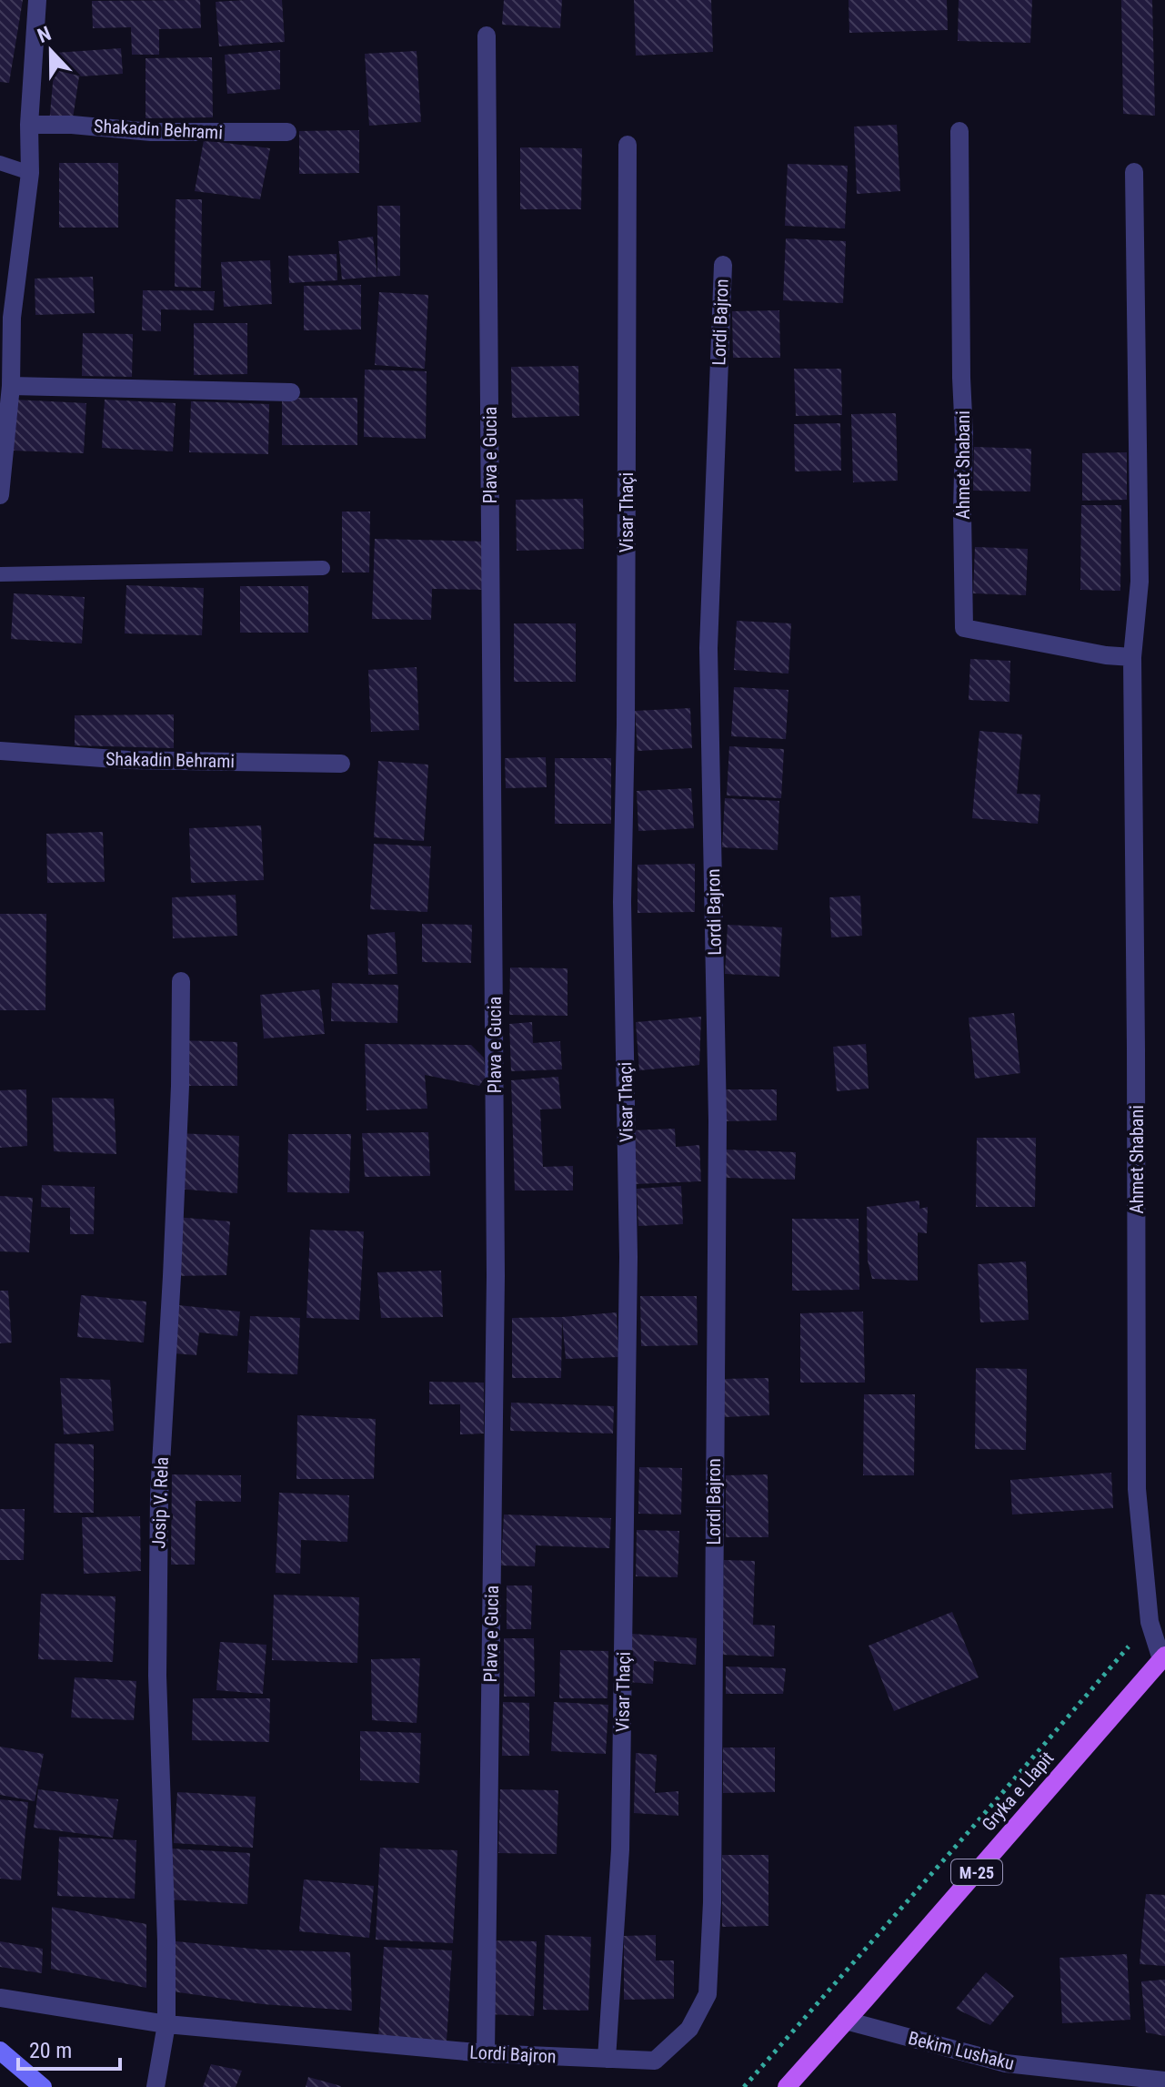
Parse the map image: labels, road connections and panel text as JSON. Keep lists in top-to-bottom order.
{
  "streets": {
    "main road": ["Gryka e Llapit", "M-25"],
    "street": [
      "Shakadin Behrami",
      "Lordi Bajron",
      "Plava e Gucia",
      "Ahmet Shabani",
      "Visar Thaçi",
      "Josip V. Rela",
      "Bekim Lushaku"
    ]
  },
  "crossings": [
    ["Lordi Bajron", "Plava e Gucia"],
    ["Lordi Bajron", "Visar Thaçi"],
    ["Lordi Bajron", "Josip V. Rela"],
    ["Ahmet Shabani", "Gryka e Llapit"],
    ["Gryka e Llapit", "Bekim Lushaku"]
  ],
  "scale_bar": "20 m",
  "north": "top"
}
